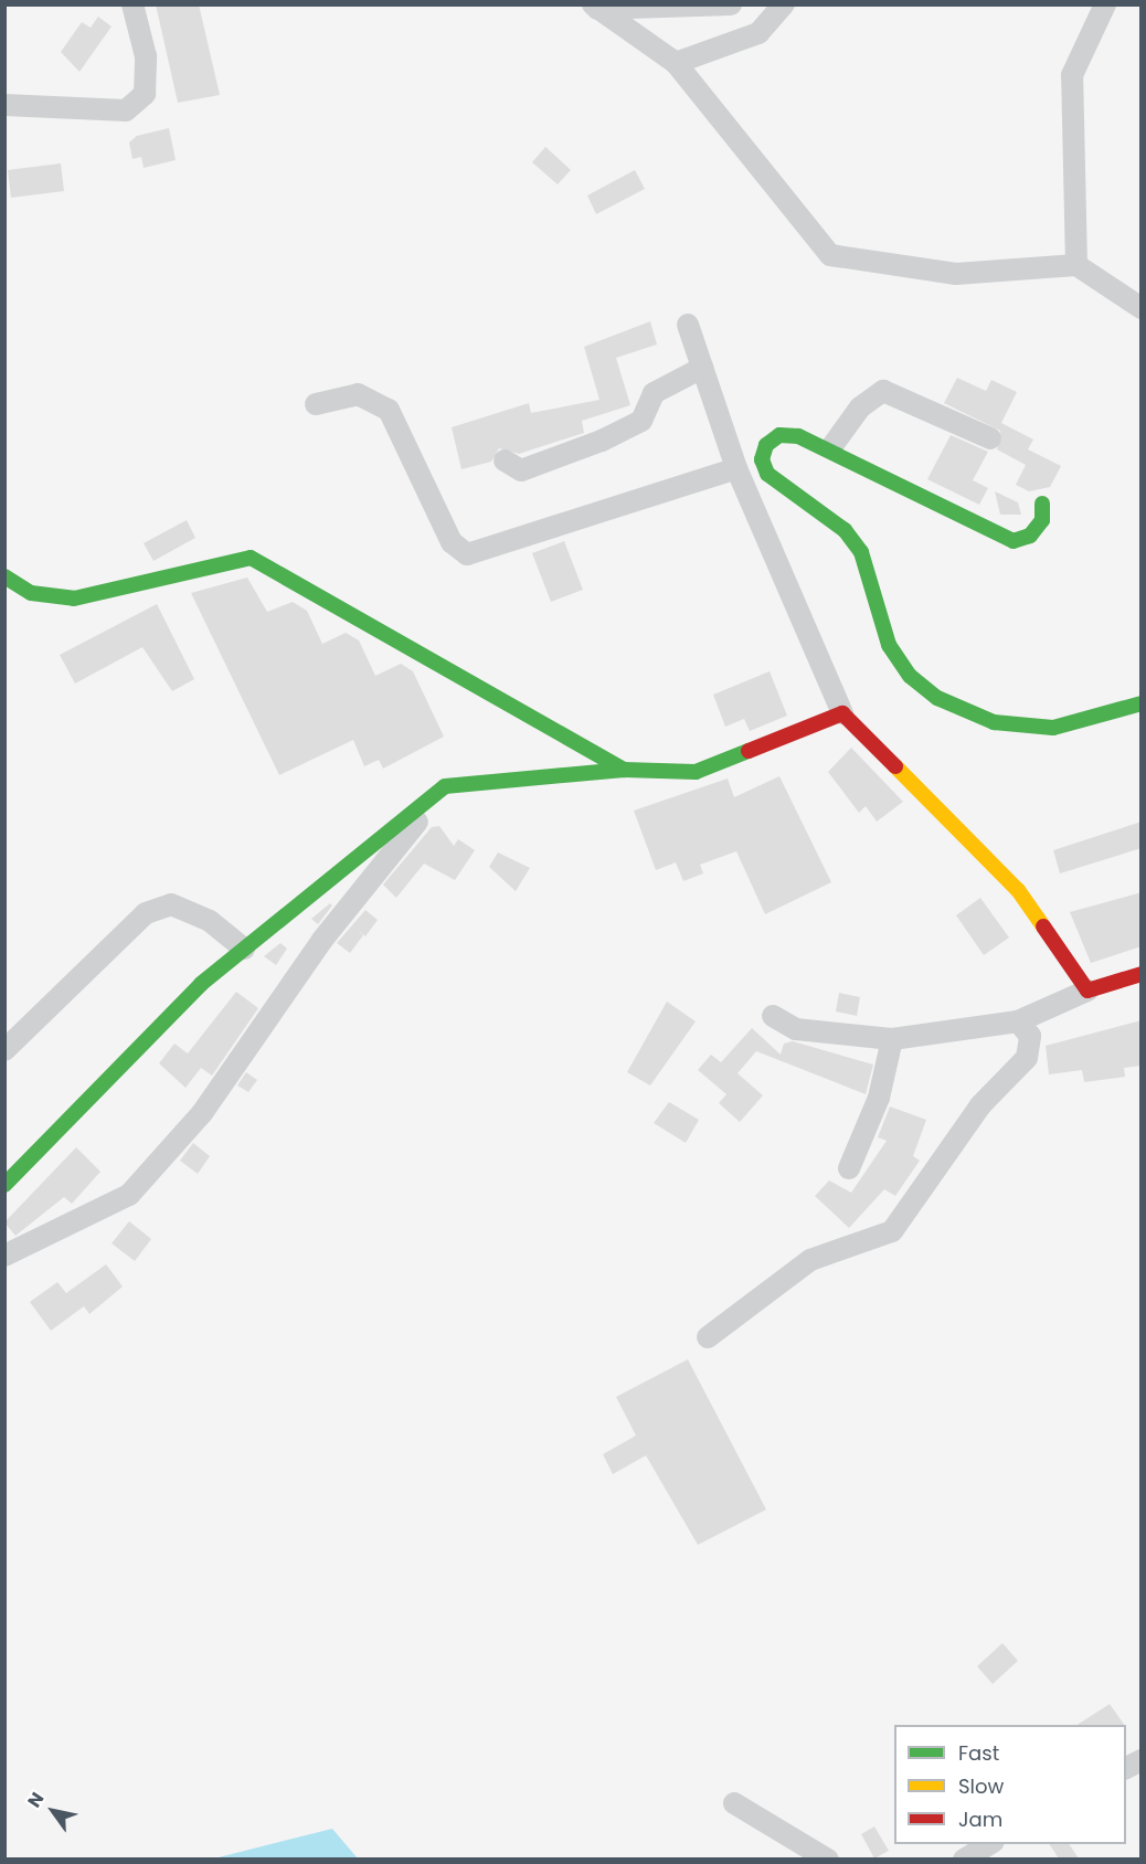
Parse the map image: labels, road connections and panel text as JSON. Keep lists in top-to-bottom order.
{
  "legend": ["Fast", "Slow", "Jam"],
  "north": "top left"
}
